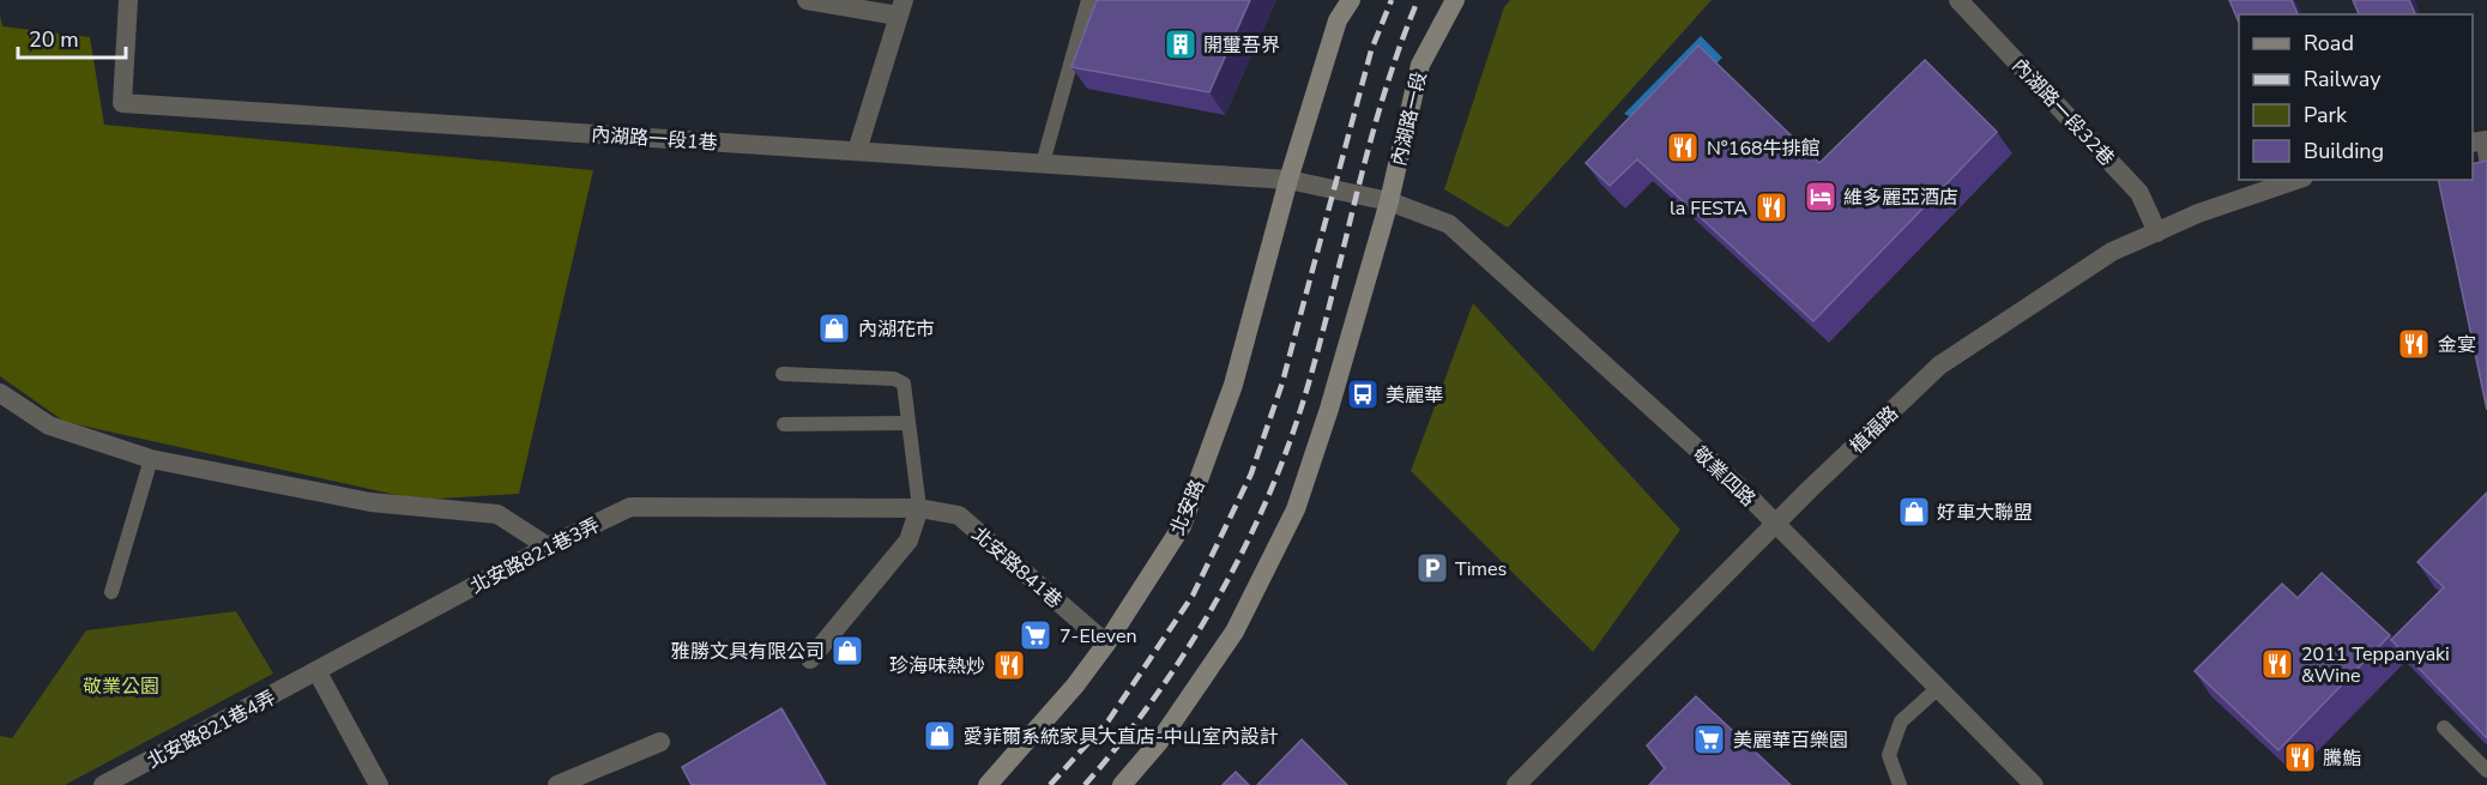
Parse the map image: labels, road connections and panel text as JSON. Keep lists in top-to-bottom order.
{
  "streets": {
    "main road": ["內湖路一段", "北安路"],
    "street": [
      "內湖路一段32巷",
      "內湖路一段1巷",
      "植福路",
      "敬業四路",
      "北安路821巷3弄",
      "北安路841巷",
      "北安路821巷4弄"
    ]
  },
  "crossings": [
    ["內湖路一段32巷", "植福路"],
    ["內湖路一段", "敬業四路"],
    ["內湖路一段1巷", "敬業四路"],
    ["內湖路一段1巷", "北安路"],
    ["植福路", "敬業四路"],
    ["敬業四路", "北安路"],
    ["北安路", "北安路841巷"],
    ["北安路821巷3弄", "北安路841巷"],
    ["北安路821巷3弄", "北安路821巷4弄"]
  ],
  "parks": ["敬業公園"],
  "places": {
    "building": ["開璽吾界"],
    "restaurant": [
      "N°168牛排館",
      "la FESTA",
      "金宴",
      "2011 Teppanyaki &Wine",
      "珍海味熱炒",
      "騰鮨"
    ],
    "hotel": ["維多麗亞酒店"],
    "shop": [
      "內湖花市",
      "好車大聯盟",
      "雅勝文具有限公司",
      "愛菲爾系統家具大直店-中山室內設計"
    ],
    "bus stop": ["美麗華"],
    "parking": ["Times"],
    "supermarket": ["7-Eleven", "美麗華百樂園"]
  },
  "legend": [
    "Road",
    "Railway",
    "Park",
    "Building"
  ],
  "scale_bar": "20 m"
}
